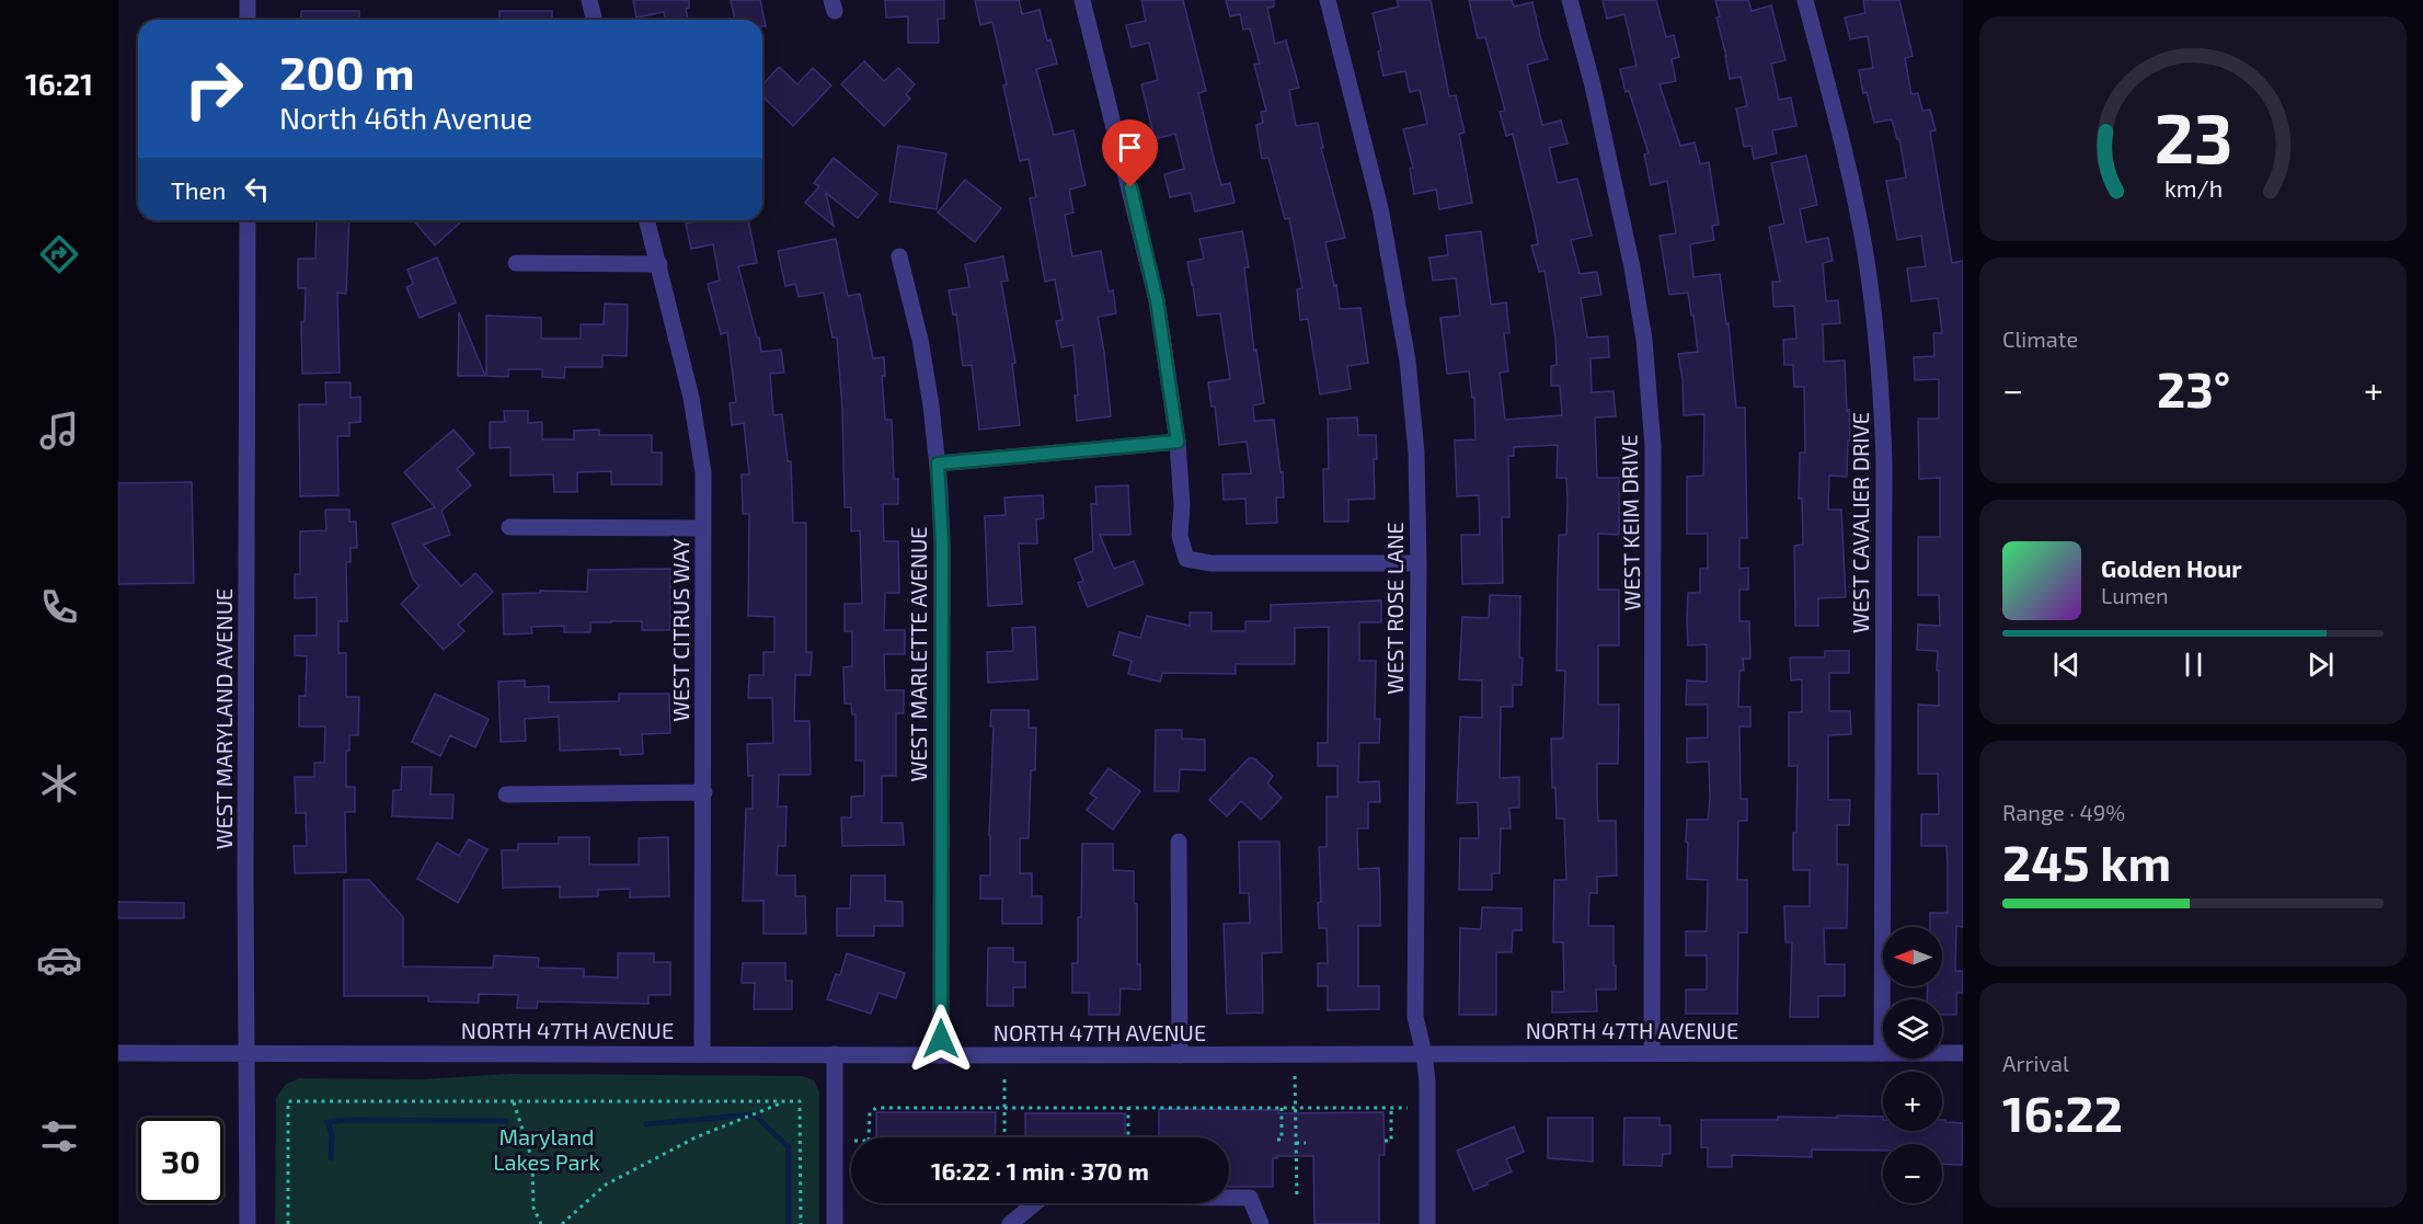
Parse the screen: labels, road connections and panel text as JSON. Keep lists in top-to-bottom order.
{
  "streets": {
    "street": [
      "WEST KEIM DRIVE",
      "WEST CAVALIER DRIVE",
      "WEST ROSE LANE",
      "WEST CITRUS WAY",
      "WEST MARLETTE AVENUE",
      "WEST MARYLAND AVENUE",
      "NORTH 47TH AVENUE"
    ]
  },
  "crossings": [
    ["WEST KEIM DRIVE", "NORTH 47TH AVENUE"],
    ["WEST CAVALIER DRIVE", "NORTH 47TH AVENUE"],
    ["WEST ROSE LANE", "NORTH 47TH AVENUE"],
    ["WEST CITRUS WAY", "NORTH 47TH AVENUE"],
    ["WEST MARLETTE AVENUE", "NORTH 47TH AVENUE"],
    ["WEST MARYLAND AVENUE", "NORTH 47TH AVENUE"]
  ],
  "parks": ["Maryland Lakes Park"],
  "north": "left",
  "page": {
    "tabs": "16:21",
    "turn": ["200 m", "North 46th Avenue"],
    "then": "Then",
    "tile": [
      "Climate",
      ["Range · 49%", "245 km"],
      ["Arrival", "16:22"]
    ],
    "heat": ["−", "23°", "+"],
    "song": ["Golden Hour", "Lumen"],
    "map_buttons": ["+", "−"],
    "limit": "30",
    "trip": "16:22 · 1 min · 370 m",
    "gauge": ["23", "km/h"]
  }
}
